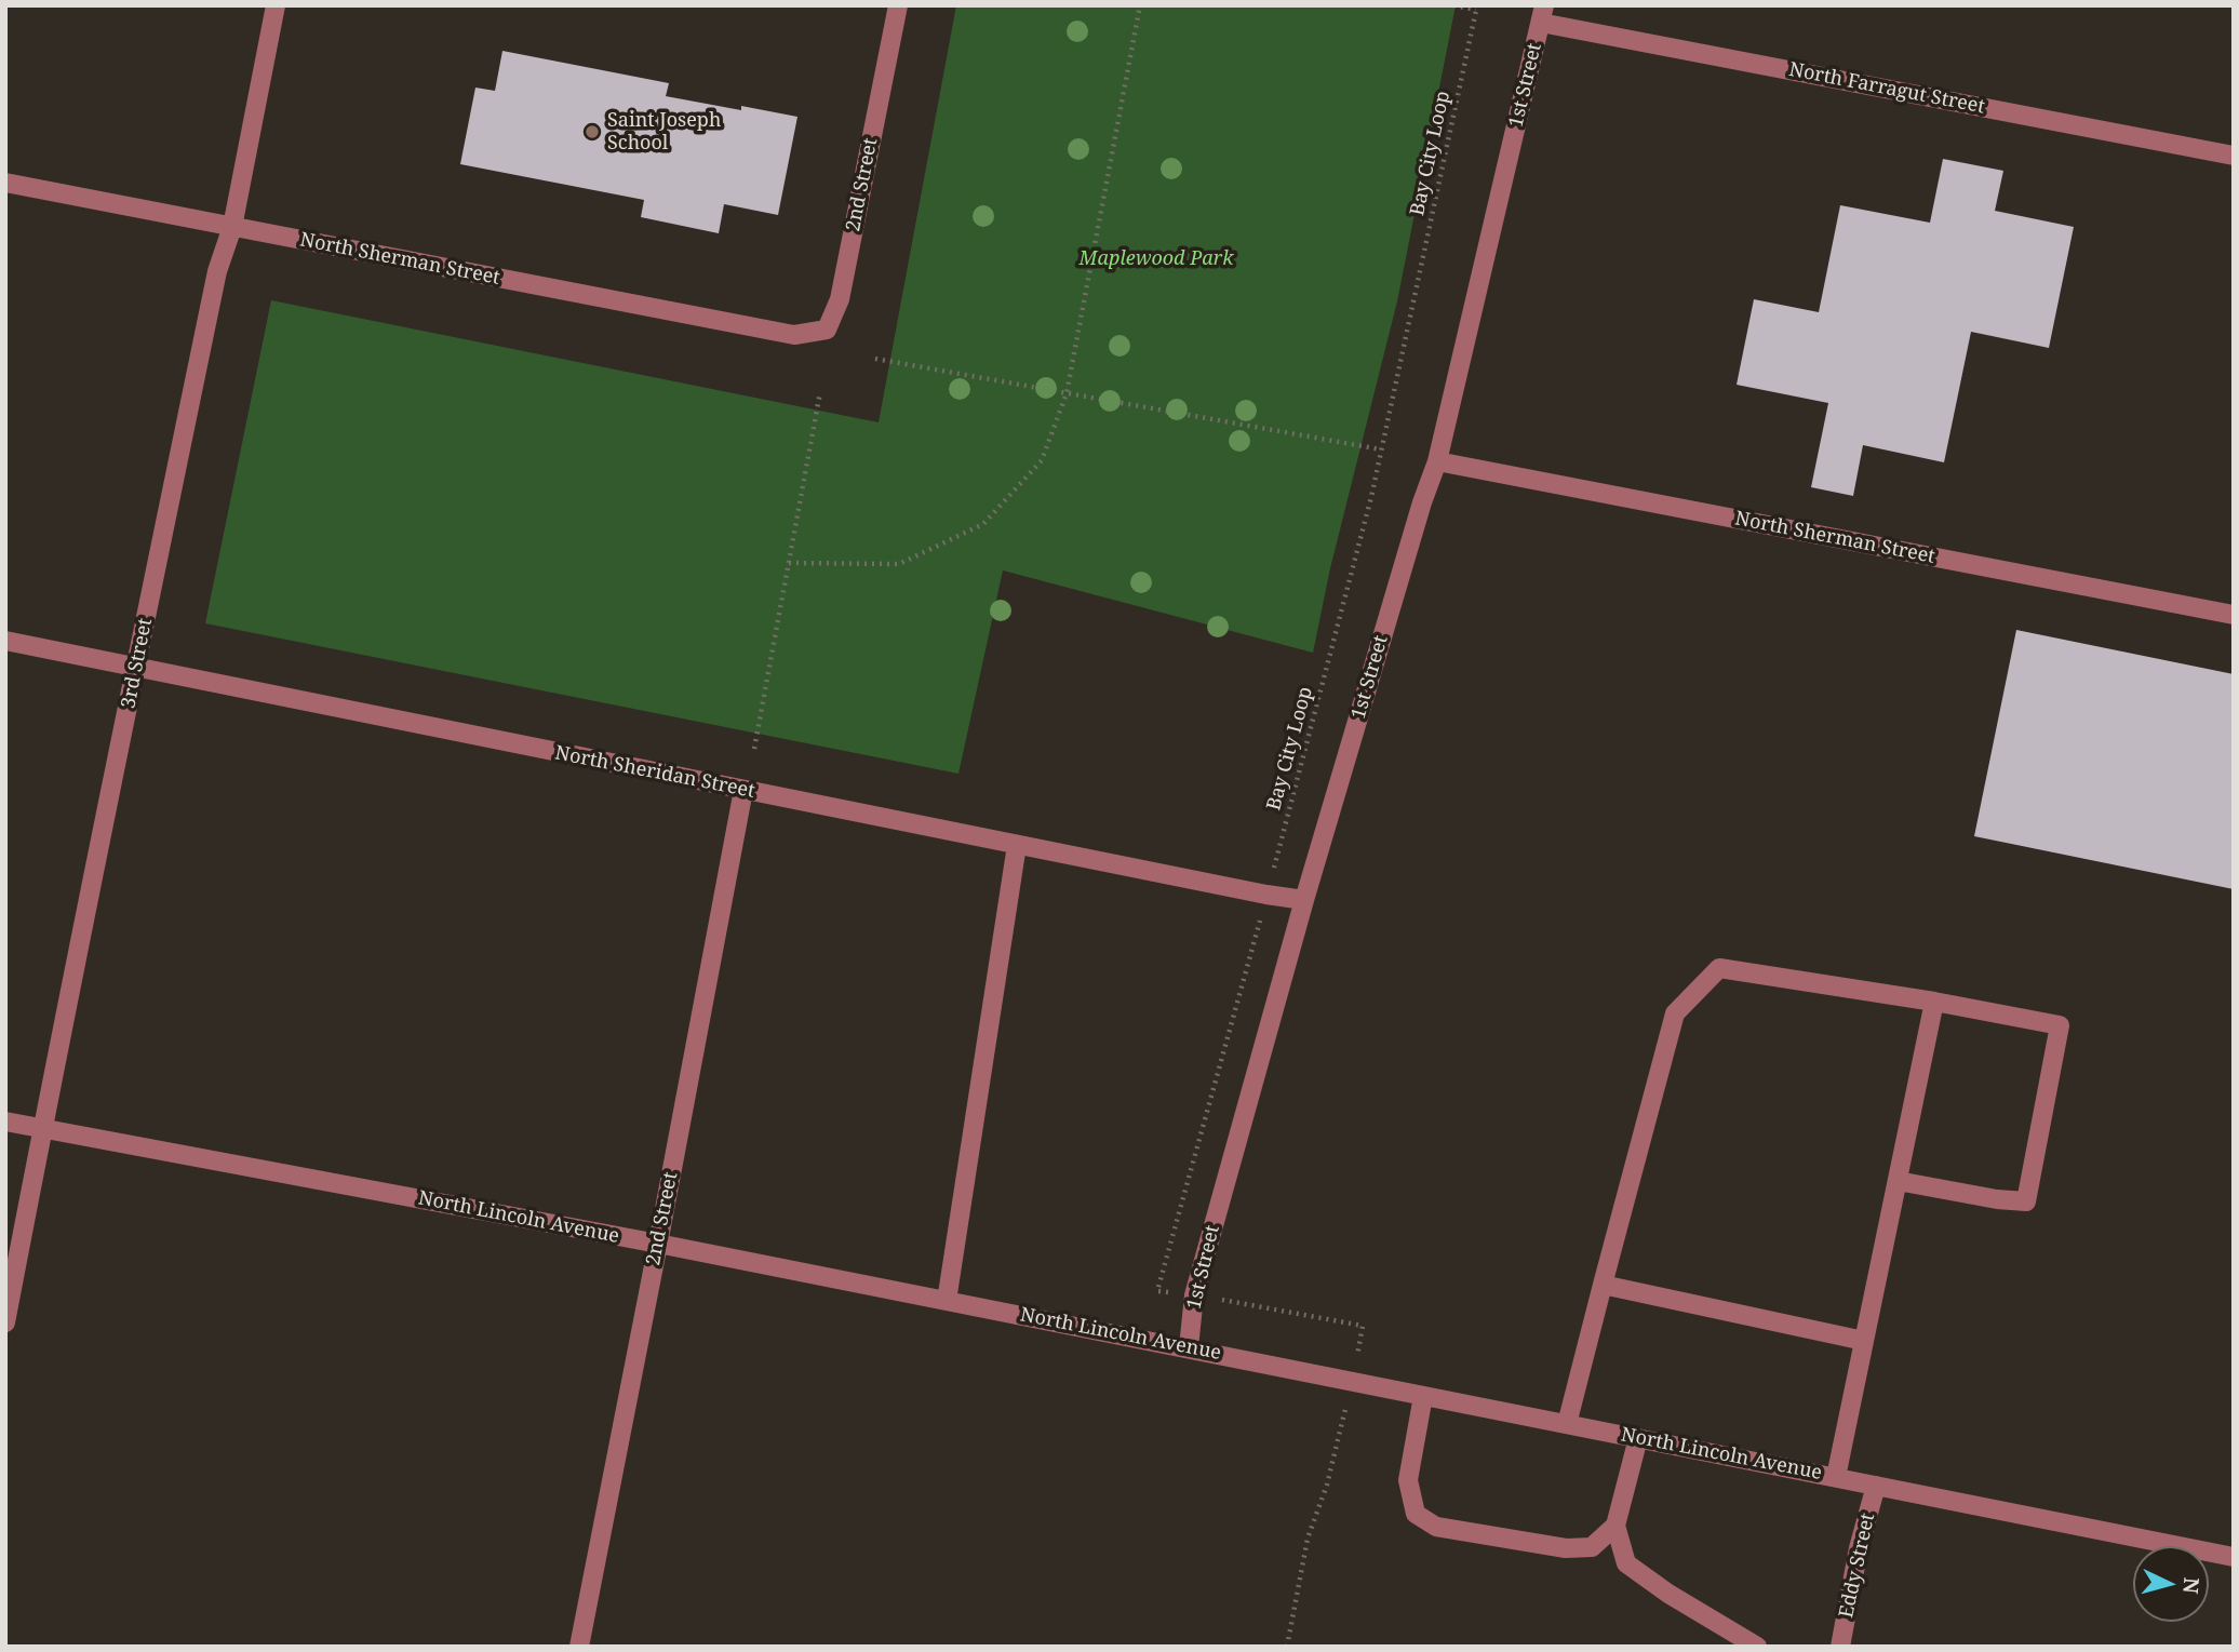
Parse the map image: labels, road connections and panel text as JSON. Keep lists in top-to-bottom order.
{
  "streets": {
    "street": [
      "1st Street",
      "North Farragut Street",
      "2nd Street",
      "North Sherman Street",
      "3rd Street",
      "North Sheridan Street",
      "North Lincoln Avenue",
      "Eddy Street"
    ],
    "path": ["Bay City Loop"]
  },
  "crossings": [
    ["1st Street", "North Farragut Street"],
    ["1st Street", "Bay City Loop"],
    ["1st Street", "North Sherman Street"],
    ["1st Street", "North Sheridan Street"],
    ["1st Street", "North Lincoln Avenue"],
    ["Bay City Loop", "North Sheridan Street"],
    ["Bay City Loop", "North Lincoln Avenue"],
    ["2nd Street", "North Sherman Street"],
    ["2nd Street", "North Sheridan Street"],
    ["2nd Street", "North Lincoln Avenue"],
    ["North Sherman Street", "3rd Street"],
    ["3rd Street", "North Sheridan Street"],
    ["3rd Street", "North Lincoln Avenue"],
    ["North Lincoln Avenue", "Eddy Street"]
  ],
  "parks": ["Maplewood Park"],
  "places": ["Saint Joseph School"],
  "north": "right"
}
